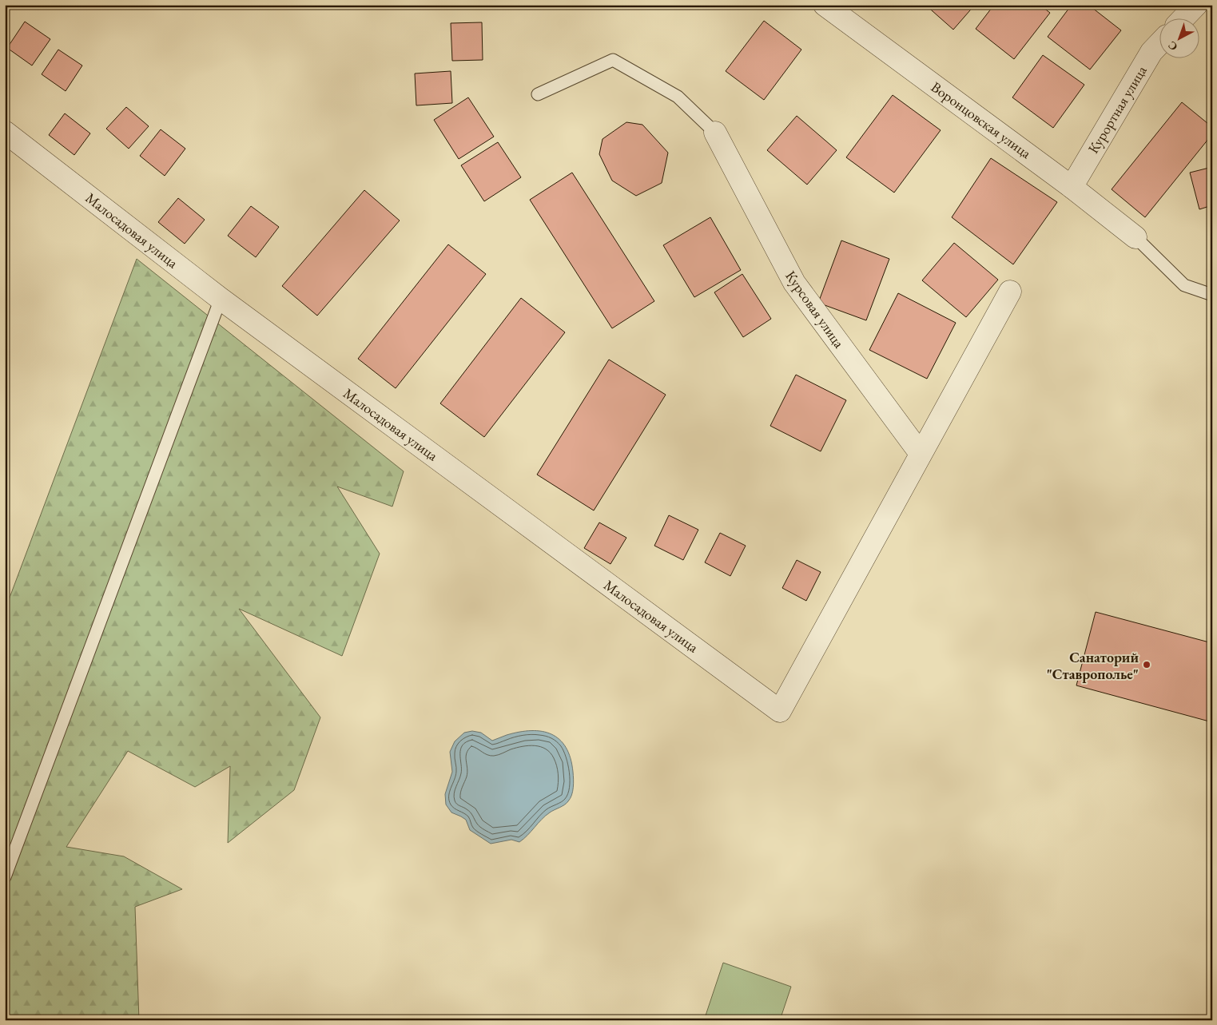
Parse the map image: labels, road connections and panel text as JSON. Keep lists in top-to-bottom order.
{
  "streets": {
    "street": [
      "Курортная улица",
      "Воронцовская улица",
      "Малосадовая улица",
      "Курсовая улица"
    ]
  },
  "crossings": [
    ["Курортная улица", "Воронцовская улица"],
    ["Малосадовая улица", "Курсовая улица"]
  ],
  "places": ["Санаторий \"Ставрополье\""],
  "north": "bottom left"
}
